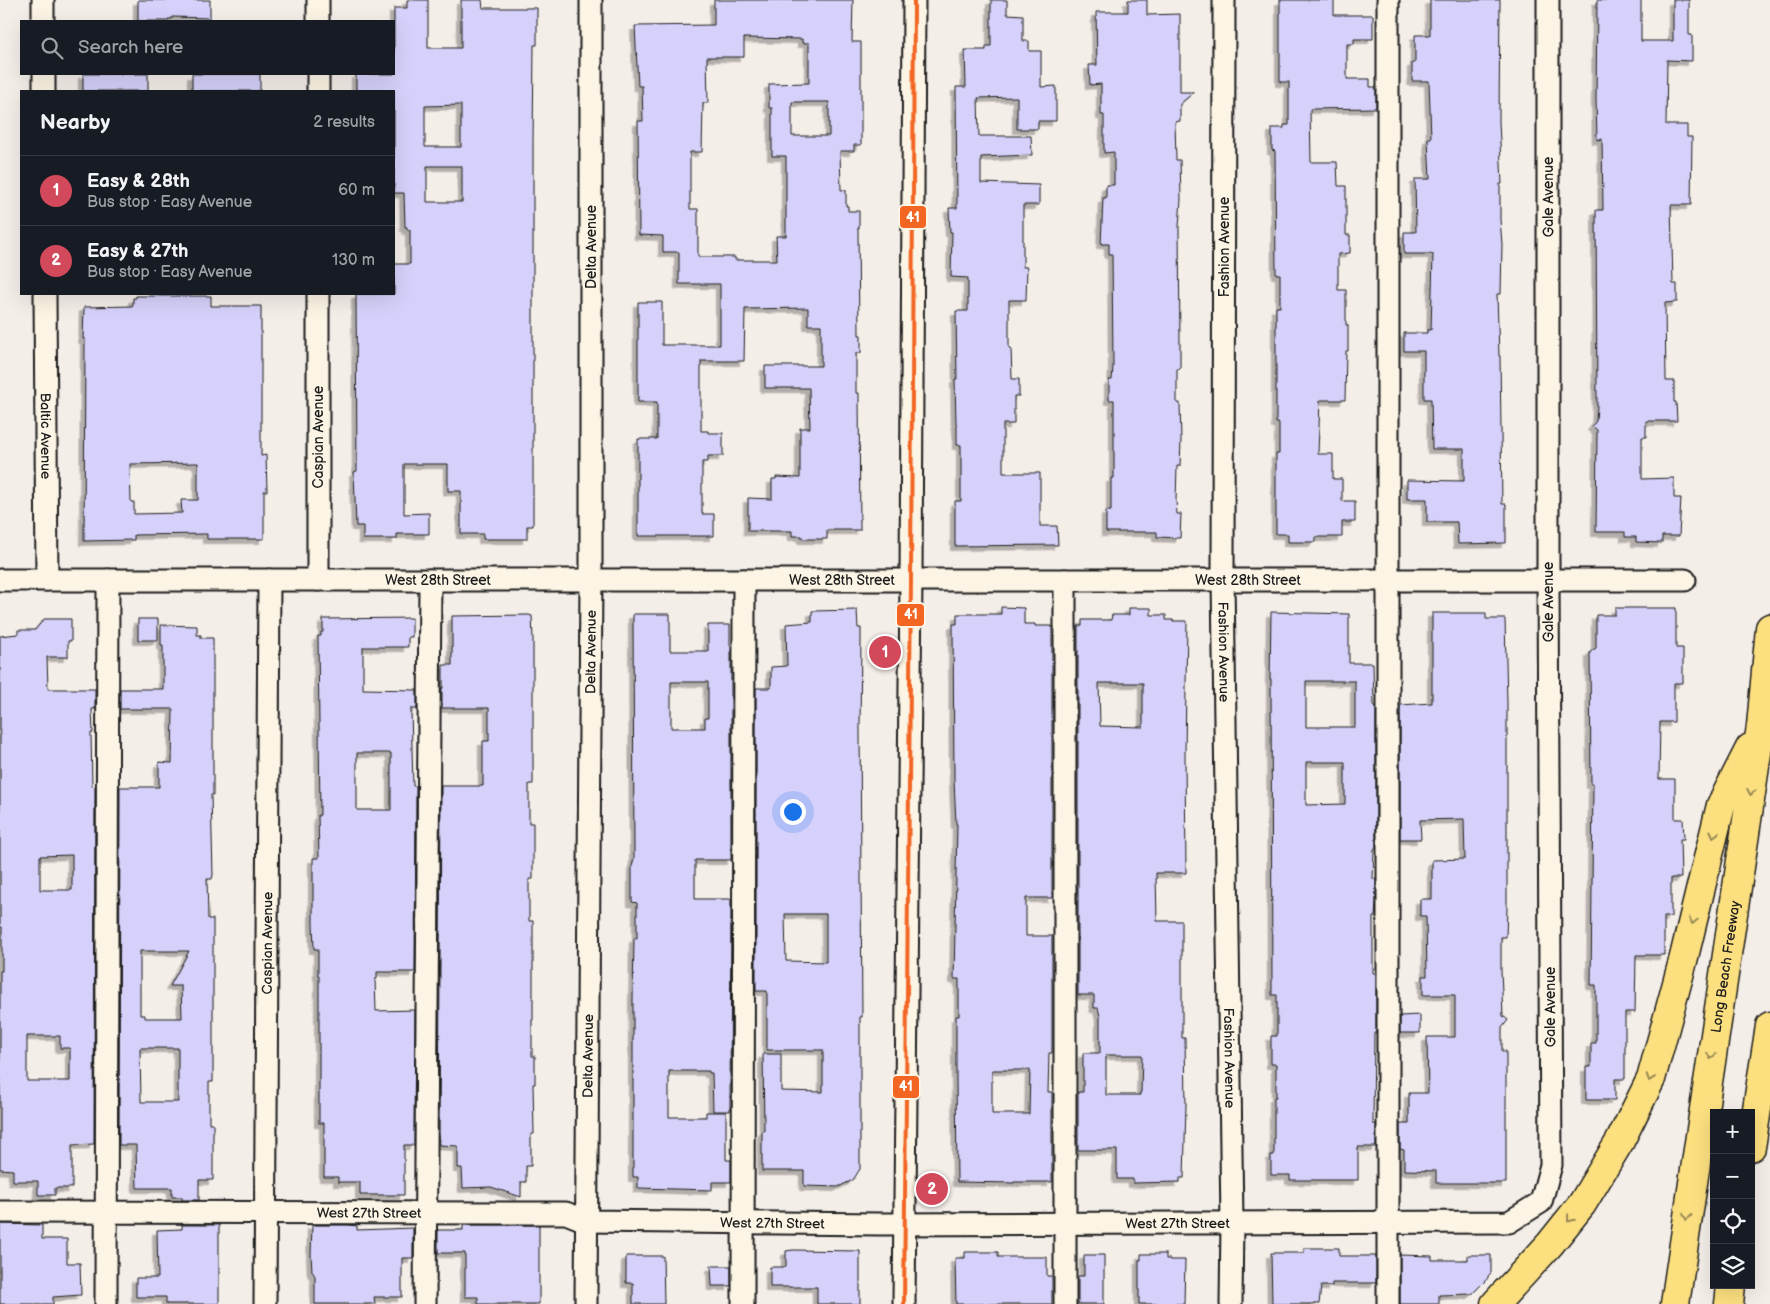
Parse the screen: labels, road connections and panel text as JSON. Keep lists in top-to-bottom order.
{
  "streets": {
    "highway": ["Long Beach Freeway"],
    "street": [
      "Gale Avenue",
      "Delta Avenue",
      "Fashion Avenue",
      "Baltic Avenue",
      "Caspian Avenue",
      "West 28th Street",
      "West 27th Street"
    ]
  },
  "crossings": [
    ["Gale Avenue", "West 28th Street"],
    ["Gale Avenue", "West 27th Street"],
    ["Delta Avenue", "West 28th Street"],
    ["Delta Avenue", "West 27th Street"],
    ["Fashion Avenue", "West 28th Street"],
    ["Fashion Avenue", "West 27th Street"],
    ["Baltic Avenue", "West 28th Street"],
    ["Caspian Avenue", "West 28th Street"],
    ["Caspian Avenue", "West 27th Street"]
  ],
  "lines": ["transit line 41"],
  "page": {
    "search": "Search here",
    "heading": ["Nearby", "2 results"],
    "list": [
      {
        "mark": "1",
        "name": "Easy & 28th",
        "note": "Bus stop · Easy Avenue",
        "value": "60 m"
      },
      {
        "mark": "2",
        "name": "Easy & 27th",
        "note": "Bus stop · Easy Avenue",
        "value": "130 m"
      }
    ],
    "pins": ["1", "2"],
    "map_buttons": ["+", "−"]
  }
}
